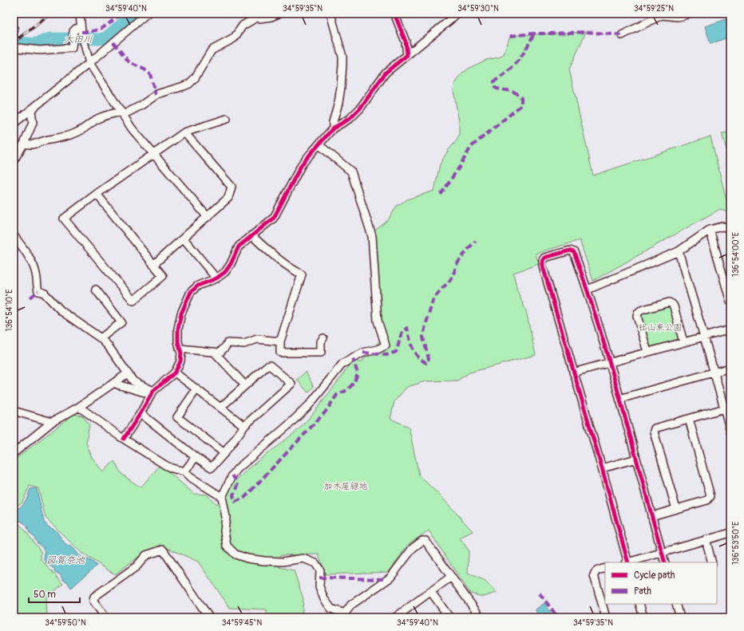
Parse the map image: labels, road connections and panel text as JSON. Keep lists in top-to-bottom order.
{
  "water": ["大田川", "図賀奈池"],
  "parks": ["社山東公園", "加木屋緑地"],
  "legend": ["Cycle path", "Path"],
  "scale_bar": "50 m",
  "coordinates": [
    "34°59'40\"N",
    "34°59'35\"N",
    "34°59'30\"N",
    "34°59'25\"N",
    "136°54'00\"E",
    "136°54'10\"E",
    "136°53'50\"E",
    "34°59'50\"N",
    "34°59'45\"N"
  ]
}
